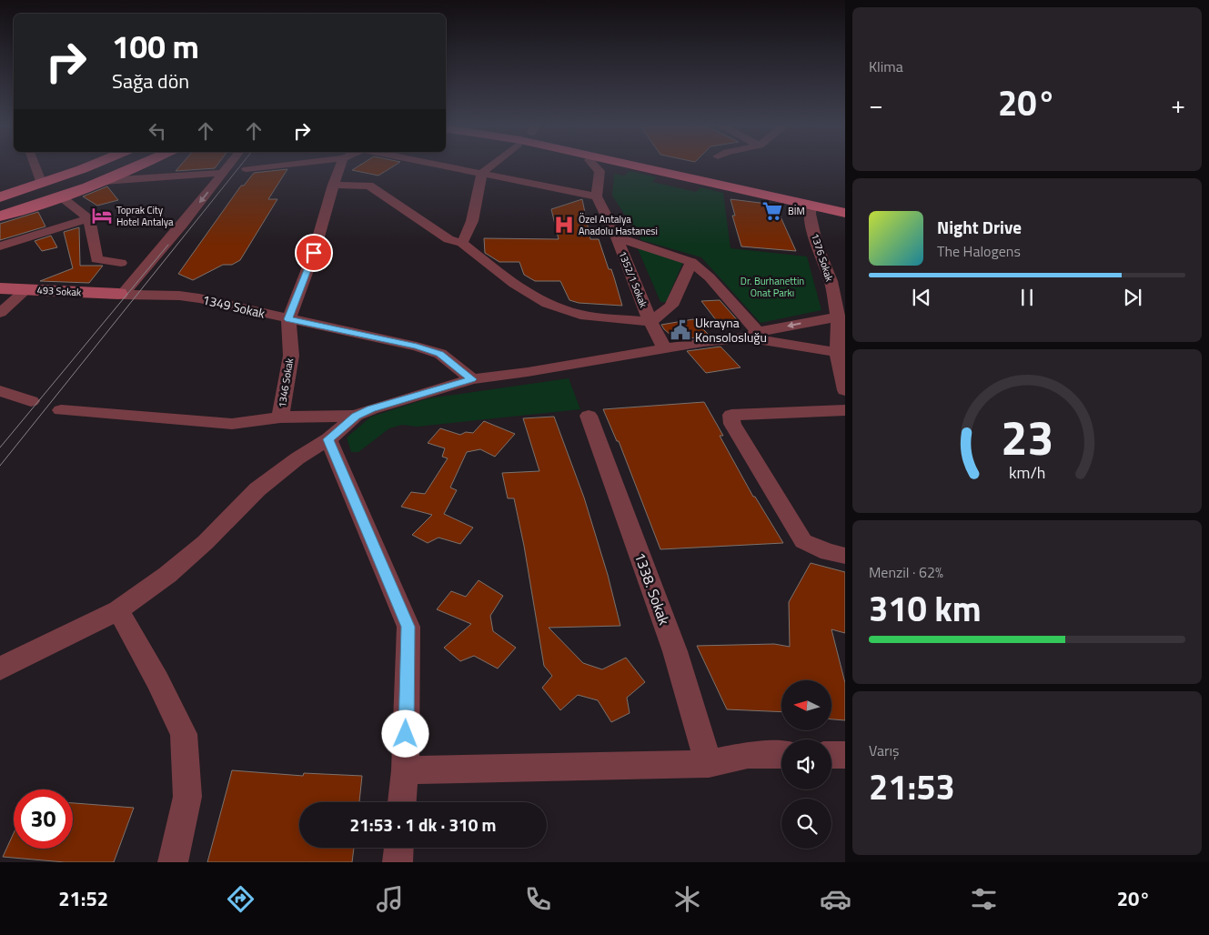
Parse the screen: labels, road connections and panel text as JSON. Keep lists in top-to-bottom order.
{
  "streets": {
    "street": [
      "1376 Sokak",
      "1352/1 Sokak",
      "493 Sokak",
      "1349 Sokak",
      "1346 Sokak",
      "1338. Sokak"
    ]
  },
  "crossings": [
    ["493 Sokak", "1349 Sokak"],
    ["1349 Sokak", "1346 Sokak"]
  ],
  "parks": ["Dr. Burhanettin Onat Parkı"],
  "places": {
    "supermarket": ["BİM"],
    "hotel": ["Toprak City Hotel Antalya"],
    "hospital": ["Özel Antalya Anadolu Hastanesi"],
    "public building": ["Ukrayna Konsolosluğu"]
  },
  "north": "left",
  "page": {
    "tile": [
      "Klima",
      ["Menzil · 62%", "310 km"],
      ["Varış", "21:53"]
    ],
    "turn": ["100 m", "Sağa dön"],
    "heat": ["−", "20°", "+"],
    "song": ["Night Drive", "The Halogens"],
    "limit": "30",
    "trip": "21:53 · 1 dk · 310 m",
    "tabs": ["21:52", "20°"],
    "gauge": ["23", "km/h"]
  }
}
